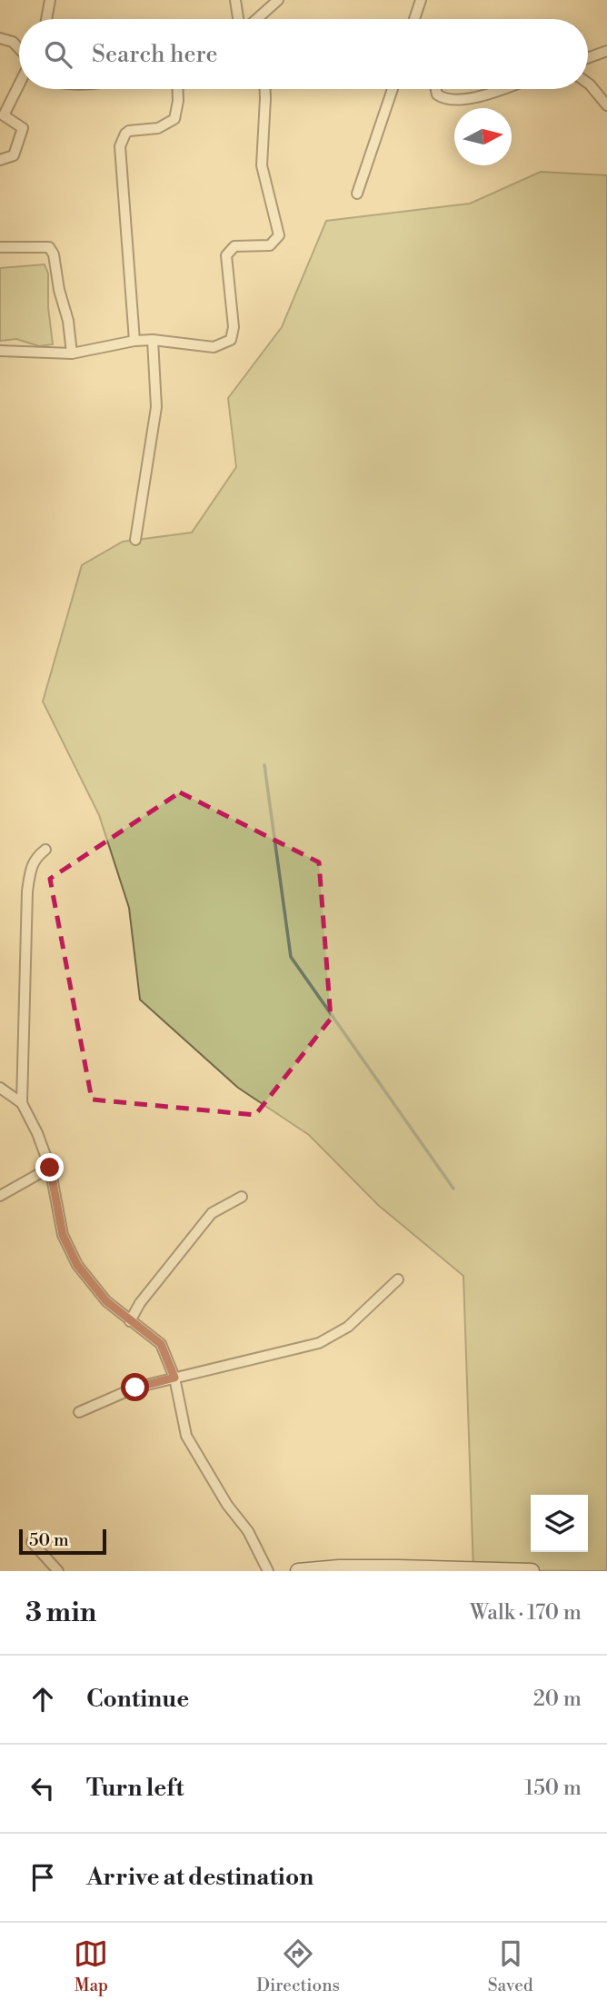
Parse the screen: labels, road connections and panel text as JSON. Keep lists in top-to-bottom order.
{
  "scale_bar": "50 m",
  "north": "right",
  "page": {
    "search": "Search here",
    "scale": "50 m",
    "heading": ["3 min", "Walk · 170 m"],
    "list": [
      ["Continue", "20 m"],
      ["Turn left", "150 m"],
      "Arrive at destination"
    ],
    "nav": ["Map", "Directions", "Saved"]
  }
}
